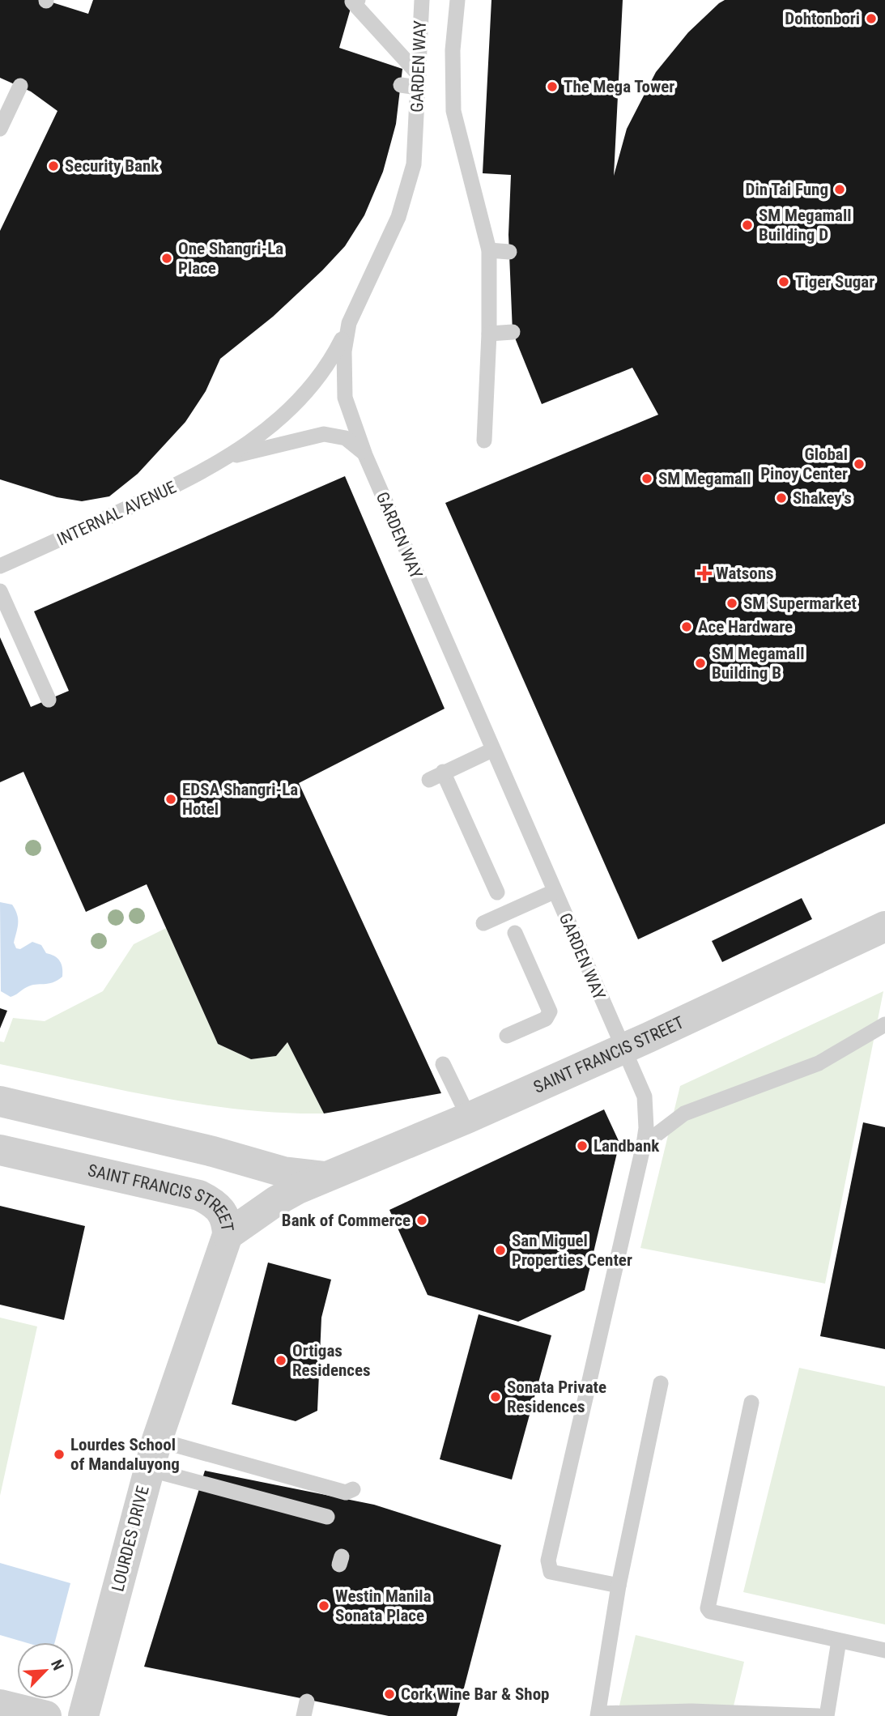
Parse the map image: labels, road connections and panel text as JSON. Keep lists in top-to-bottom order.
{
  "streets": {
    "street": ["SAINT FRANCIS STREET", "LOURDES DRIVE"],
    "lane": ["GARDEN WAY", "INTERNAL AVENUE"]
  },
  "crossings": [
    ["GARDEN WAY", "INTERNAL AVENUE"],
    ["GARDEN WAY", "SAINT FRANCIS STREET"],
    ["SAINT FRANCIS STREET", "LOURDES DRIVE"]
  ],
  "places": {
    "other": [
      "Dohtonbori",
      "The Mega Tower",
      "Security Bank",
      "Din Tai Fung",
      "SM Megamall Building D",
      "One Shangri-La Place",
      "Tiger Sugar",
      "Global Pinoy Center",
      "SM Megamall",
      "Shakey's",
      "SM Supermarket",
      "Ace Hardware",
      "SM Megamall Building B",
      "EDSA Shangri-La Hotel",
      "Landbank",
      "Bank of Commerce",
      "San Miguel Properties Center",
      "Ortigas Residences",
      "Sonata Private Residences",
      "Lourdes School of Mandaluyong",
      "Westin Manila Sonata Place",
      "Cork Wine Bar & Shop"
    ],
    "health": ["Watsons"]
  },
  "north": "top right"
}
